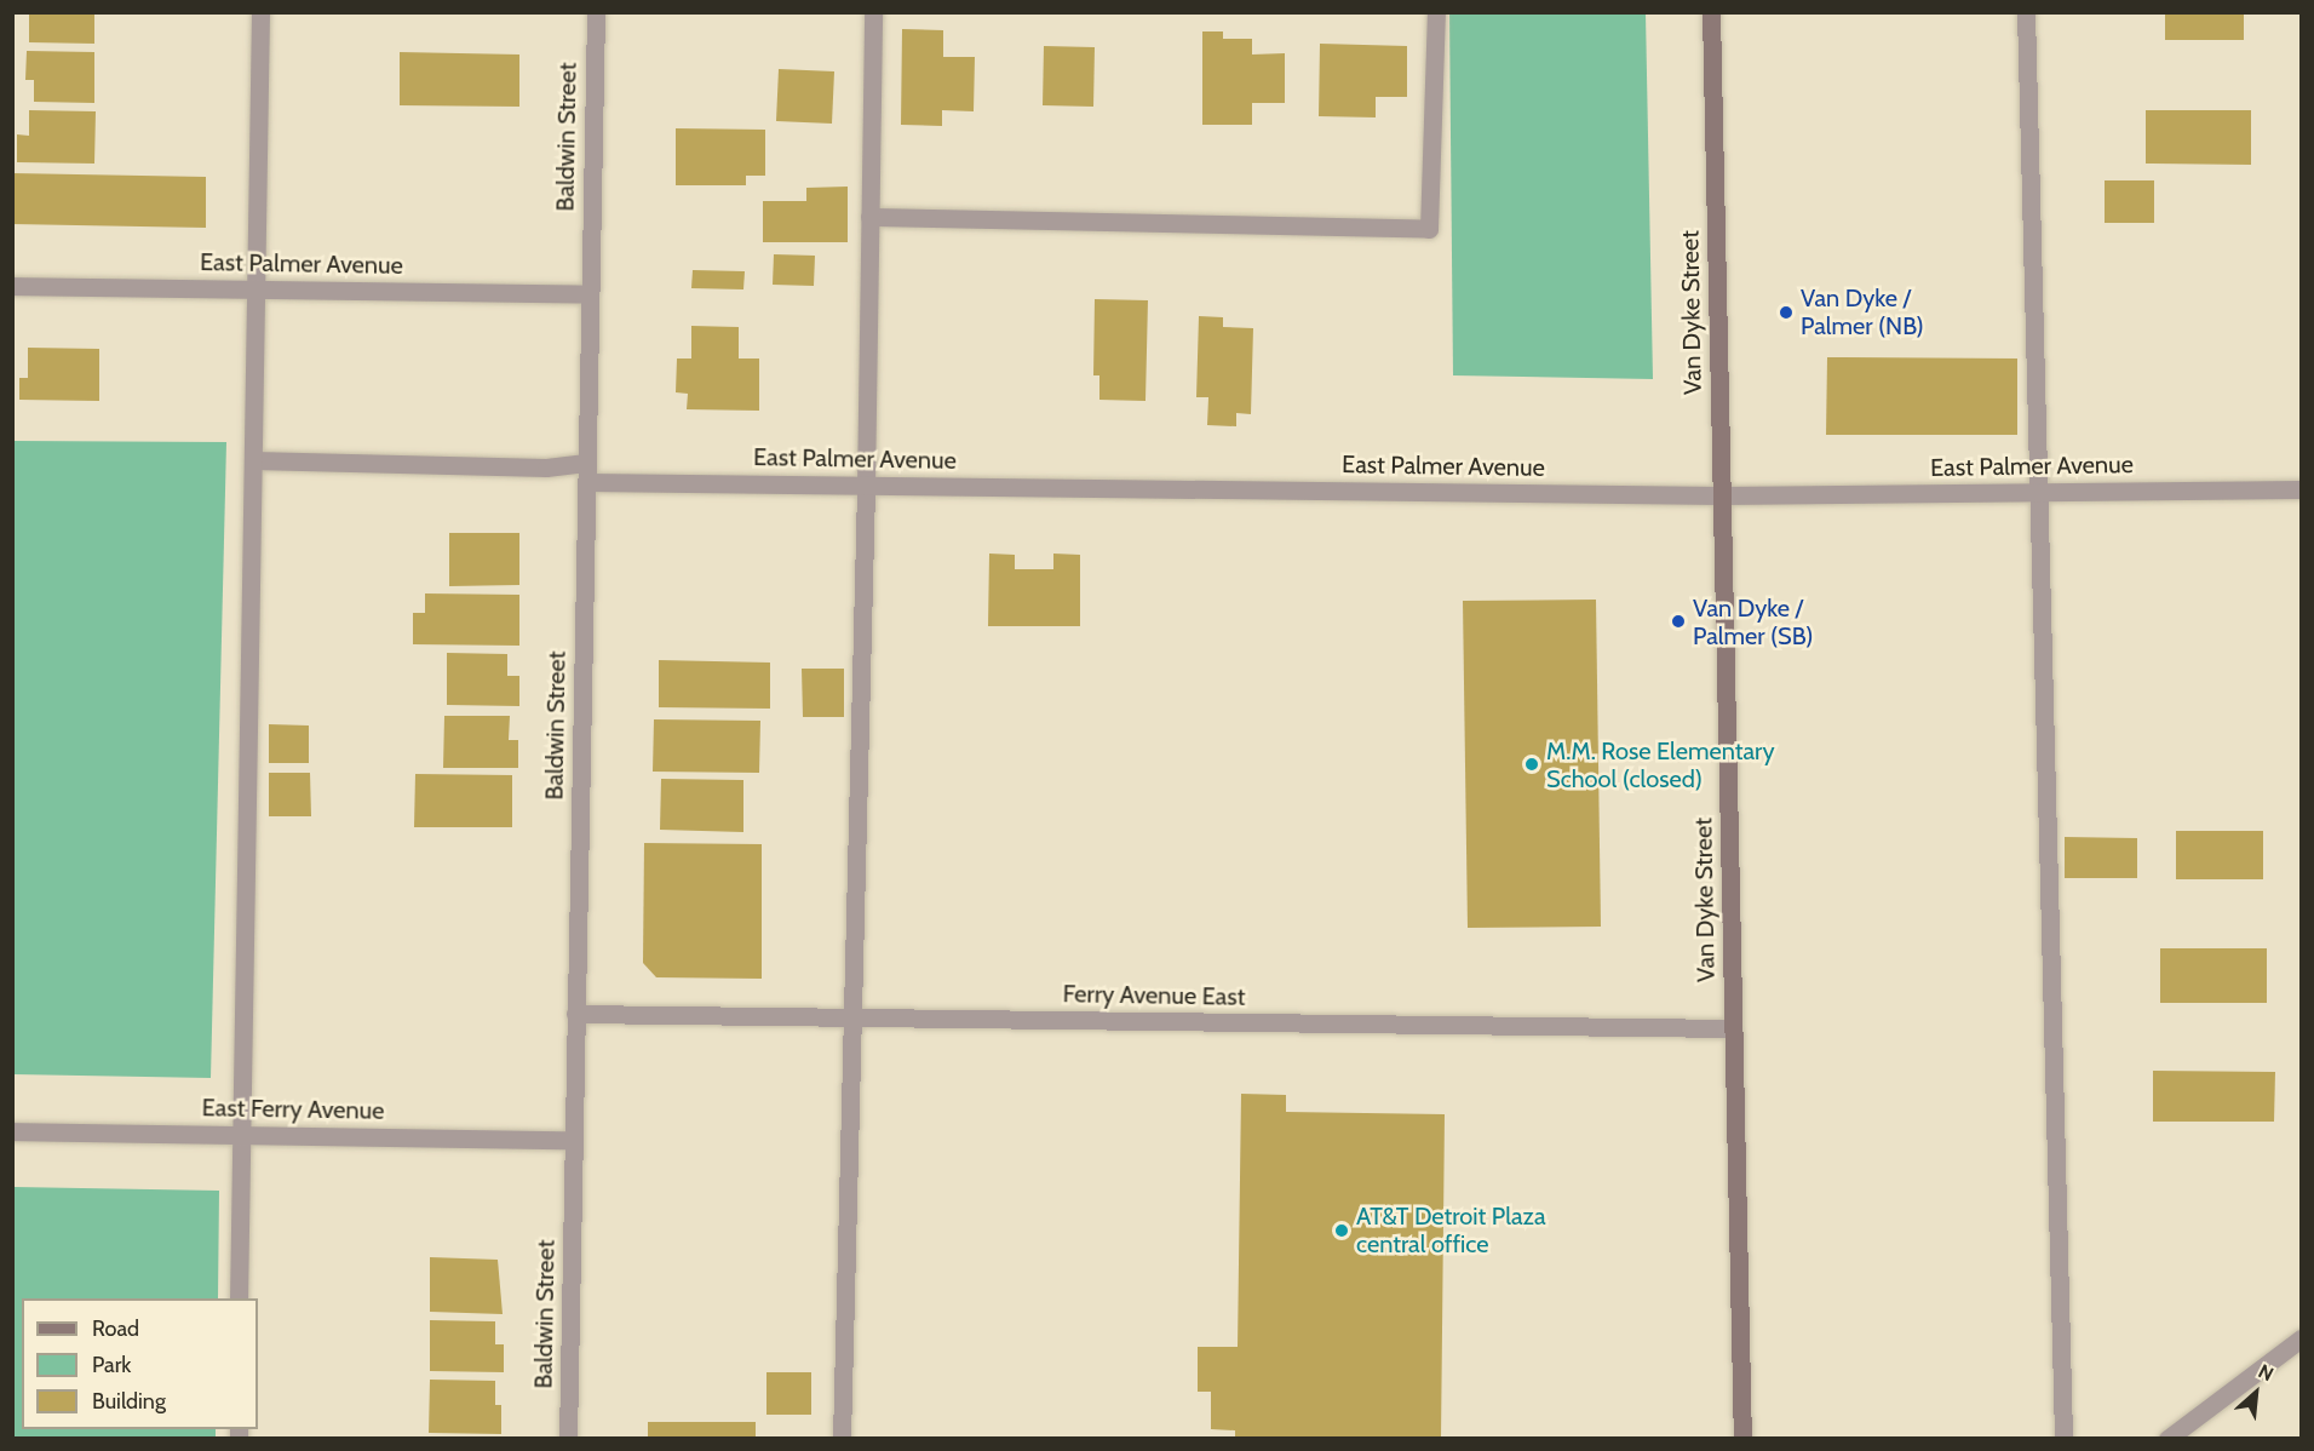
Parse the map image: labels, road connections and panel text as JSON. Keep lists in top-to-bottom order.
{
  "streets": {
    "main road": ["Van Dyke Street"],
    "street": [
      "Baldwin Street",
      "East Palmer Avenue",
      "Ferry Avenue East",
      "East Ferry Avenue"
    ]
  },
  "crossings": [
    ["Baldwin Street", "East Palmer Avenue"],
    ["Baldwin Street", "Ferry Avenue East"],
    ["Baldwin Street", "East Ferry Avenue"],
    ["East Palmer Avenue", "Van Dyke Street"],
    ["Van Dyke Street", "Ferry Avenue East"]
  ],
  "places": [
    "Van Dyke / Palmer (NB)",
    "Van Dyke / Palmer (SB)",
    "M.M. Rose Elementary School (closed)",
    "AT&T Detroit Plaza central office"
  ],
  "legend": ["Road", "Park", "Building"],
  "north": "top right"
}
